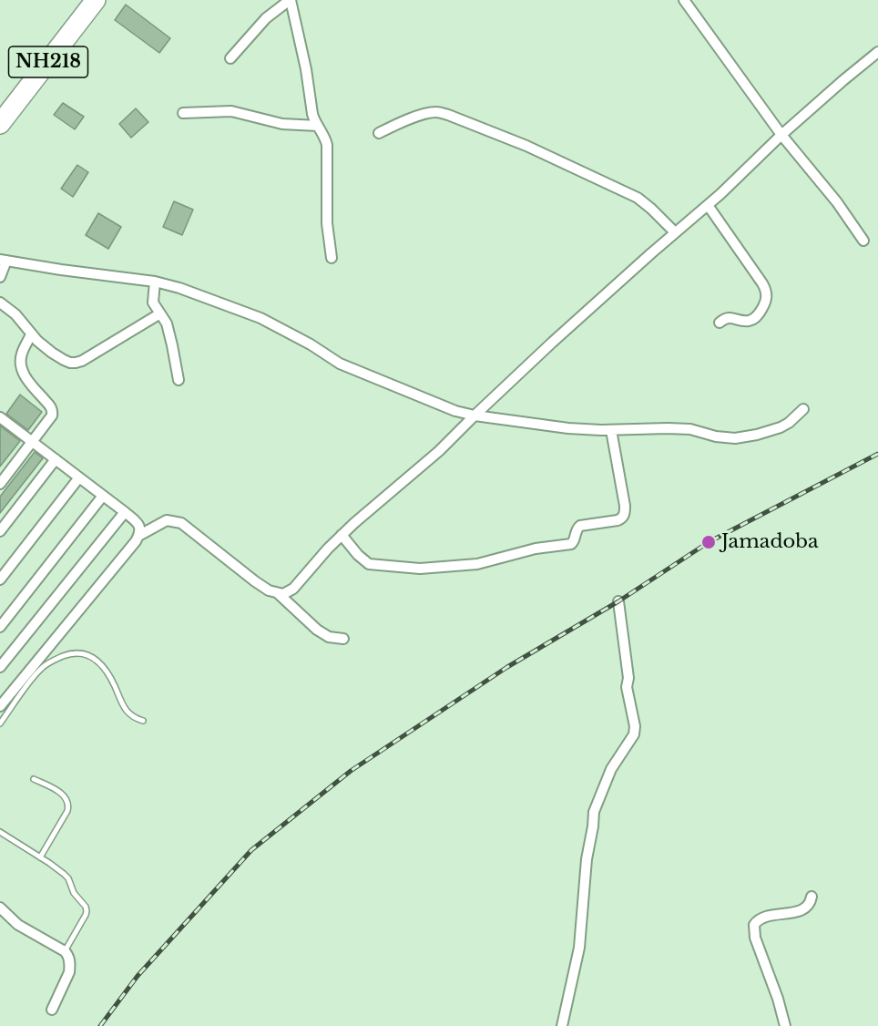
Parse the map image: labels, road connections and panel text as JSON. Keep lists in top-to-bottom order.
{
  "streets": {
    "highway": ["NH218"]
  },
  "places": ["Jamadoba"]
}
